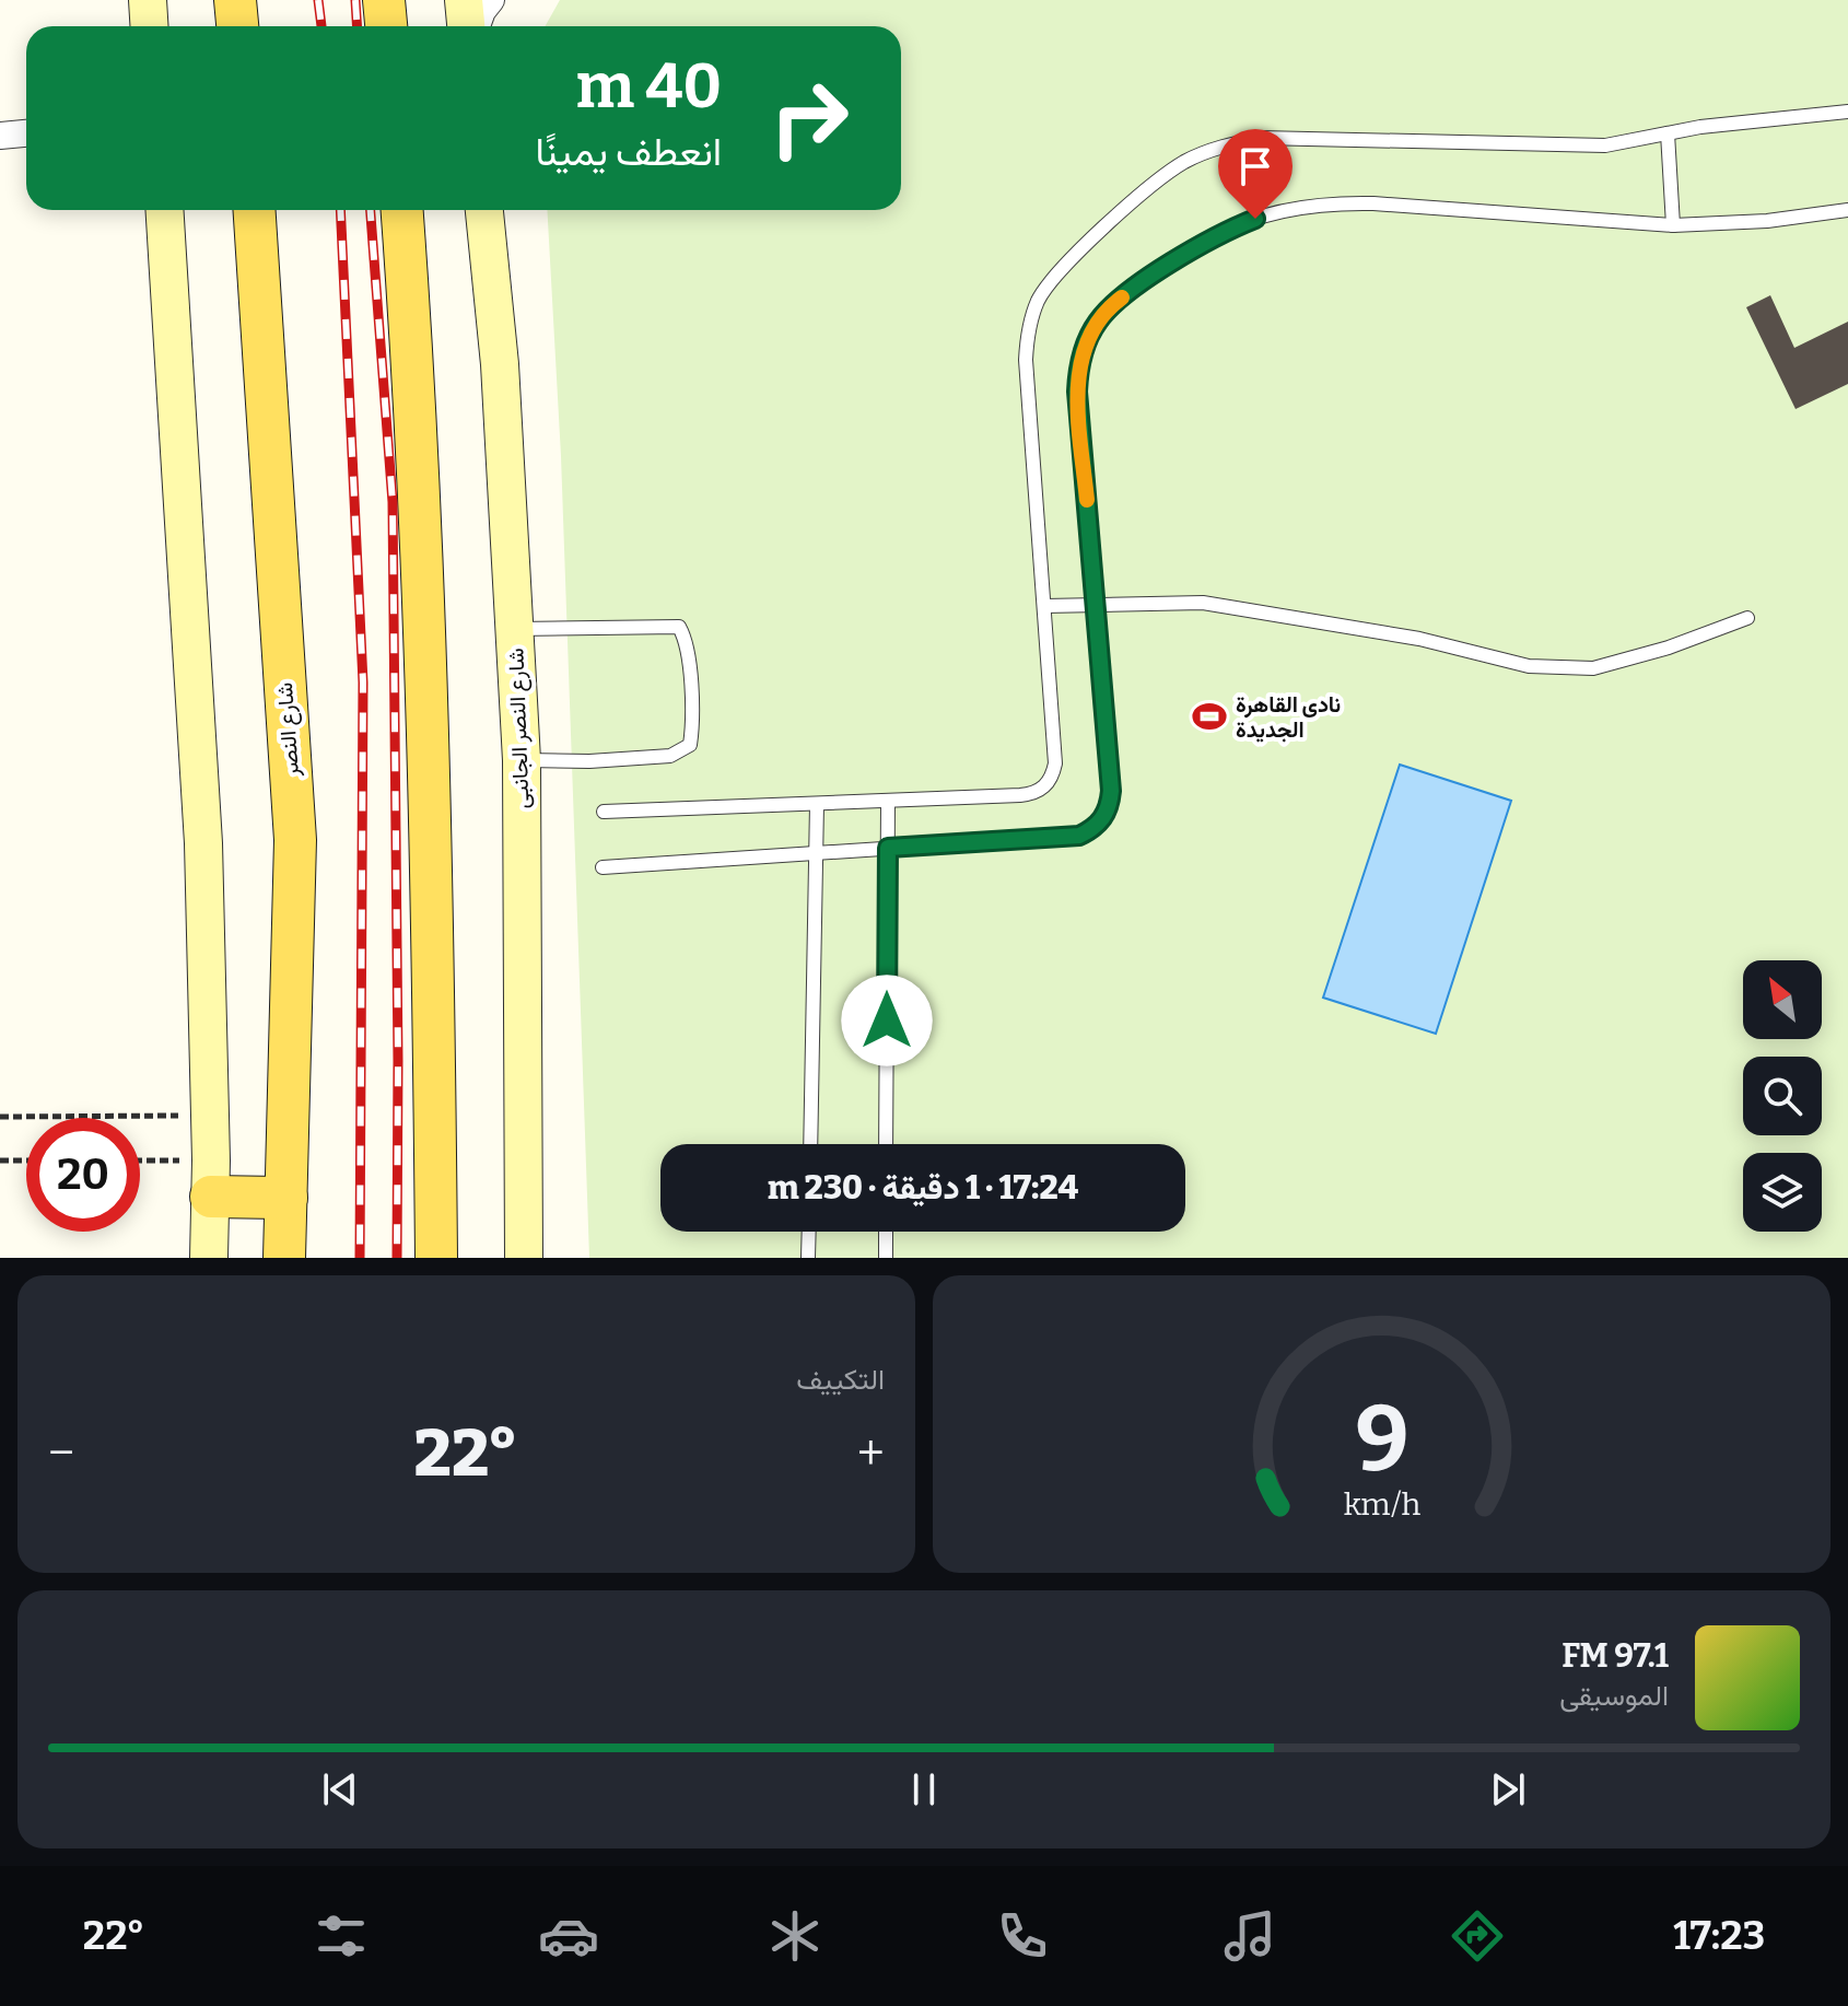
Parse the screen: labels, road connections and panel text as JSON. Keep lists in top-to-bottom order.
{
  "streets": {
    "main road": ["شارع النصر"],
    "street": ["شارع النصر الجانبى"]
  },
  "places": {
    "sports": ["نادى القاهرة الجديدة"]
  },
  "north": "top left",
  "page": {
    "turn": ["40 m", "انعطف يمينًا"],
    "limit": "20",
    "trip": "17:24 · 1 دقيقة · 230 m",
    "tile": "التكييف",
    "heat": ["−", "22°", "+"],
    "song": ["97.1 FM", "الموسيقى"],
    "tabs": ["17:23", "22°"],
    "gauge": ["9", "km/h"]
  }
}
